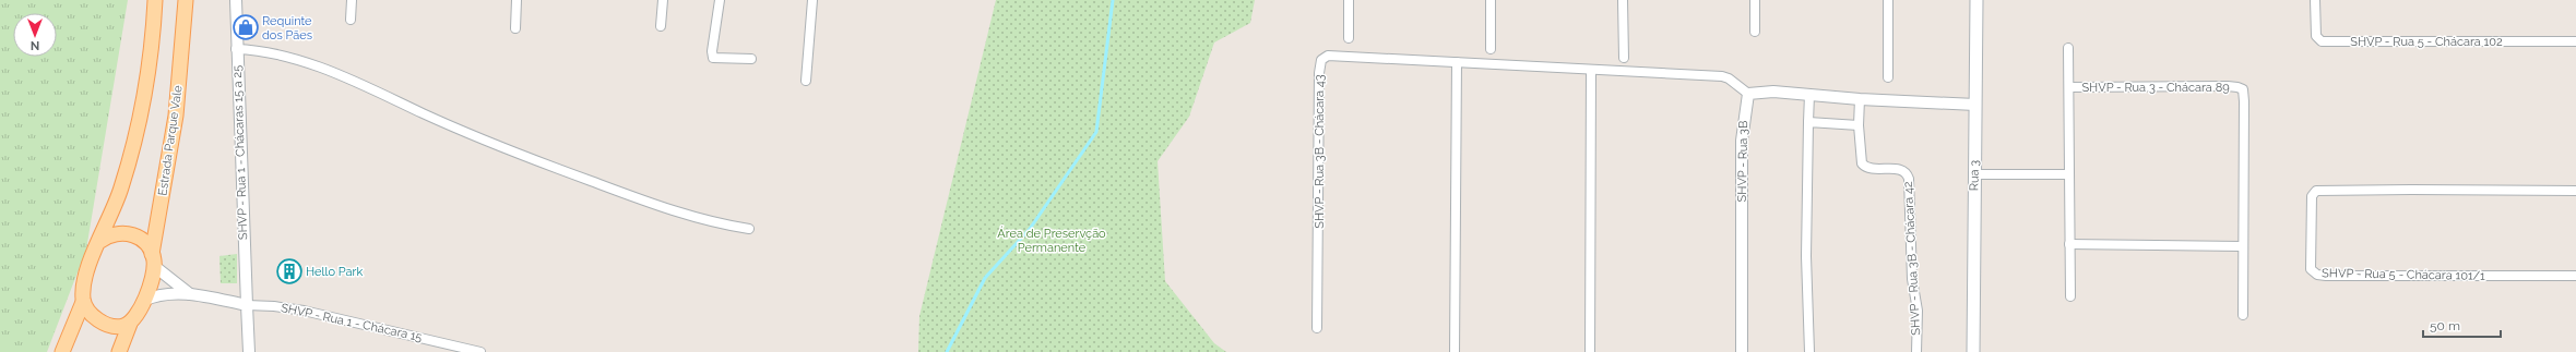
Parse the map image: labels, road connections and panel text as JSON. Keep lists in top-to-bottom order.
{
  "streets": {
    "main road": ["Estrada Parque Vale", "Rua 3"],
    "street": [
      "SHVP - Rua 5 - Chácara 102",
      "SHVP - Rua 3 - Chácara 89",
      "SHVP - Rua 3B - Chácara 43",
      "SHVP - Rua 1 - Chácaras 15 a 25",
      "SHVP - Rua 3B",
      "SHVP - Rua 3B - Chácara 42",
      "SHVP - Rua 5 - Chácara 101/1",
      "SHVP - Rua 1 - Chácara 15"
    ]
  },
  "crossings": [
    ["SHVP - Rua 3B - Chácara 43", "SHVP - Rua 3B"],
    ["SHVP - Rua 1 - Chácaras 15 a 25", "SHVP - Rua 1 - Chácara 15"]
  ],
  "parks": ["Área de Preservção Permanente"],
  "places": {
    "shop": ["Requinte dos Pães"],
    "building": ["Hello Park"]
  },
  "scale_bar": "50 m",
  "north": "bottom"
}
